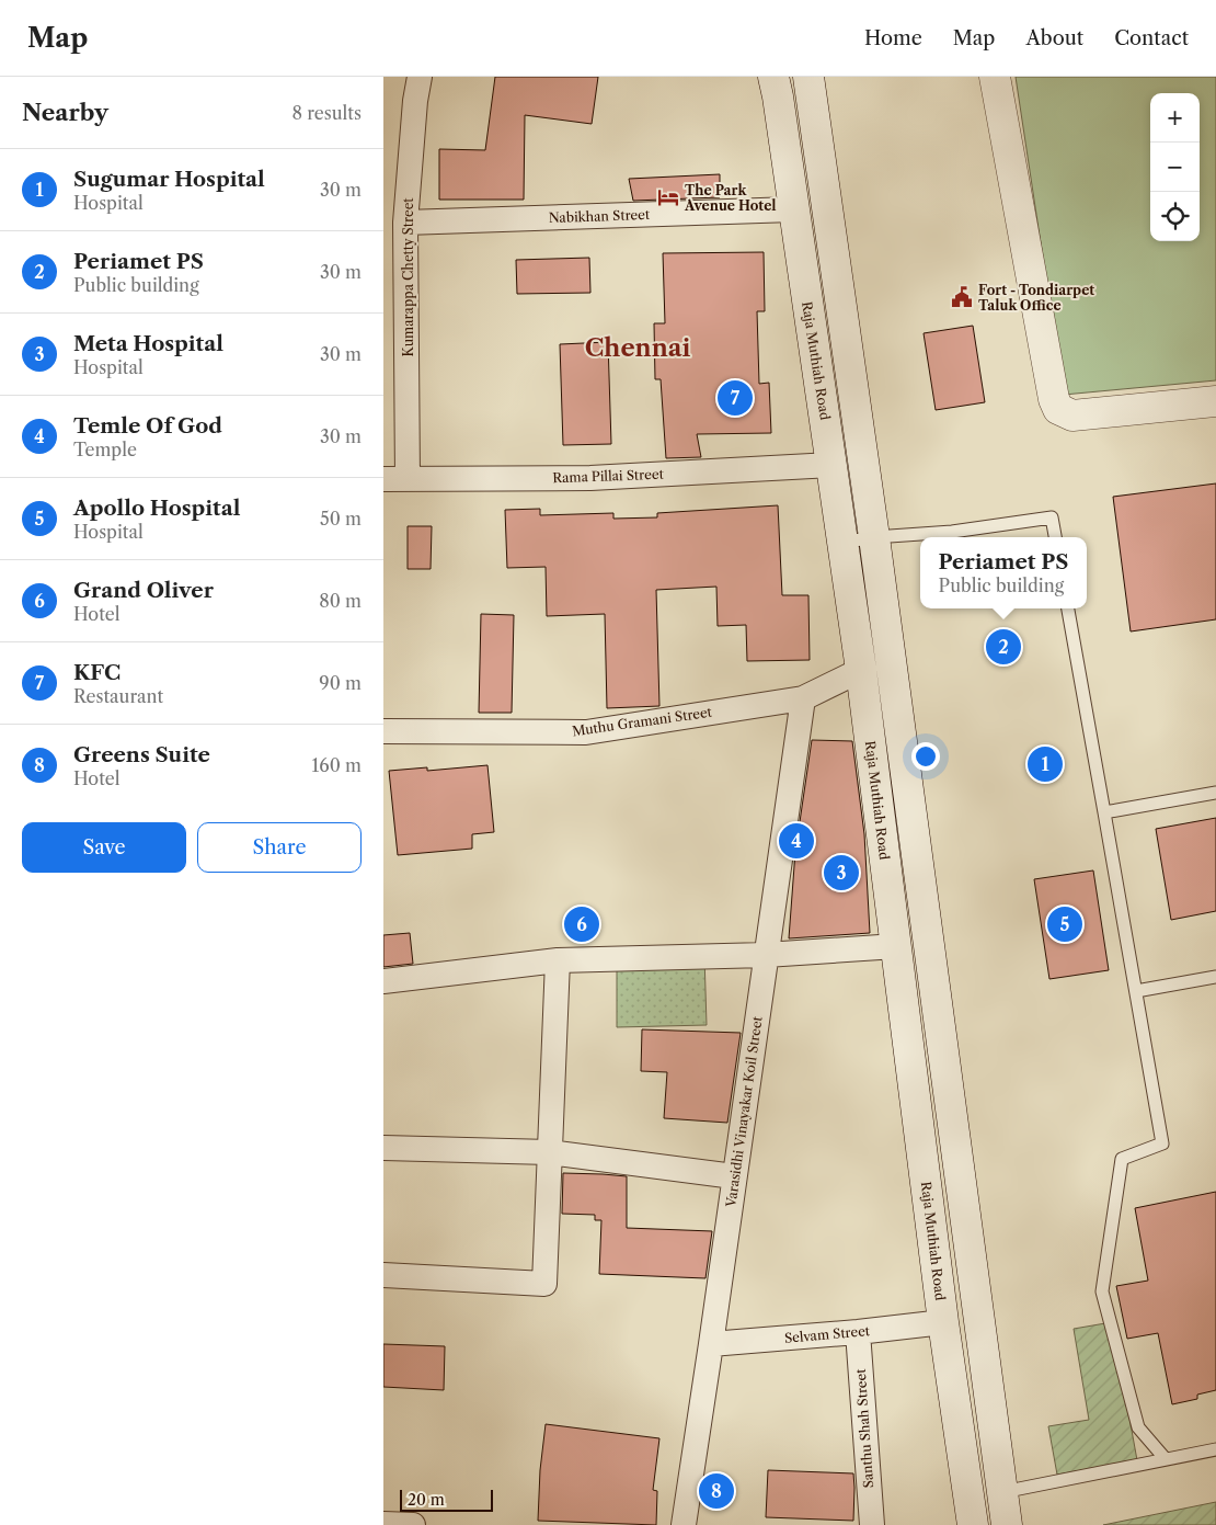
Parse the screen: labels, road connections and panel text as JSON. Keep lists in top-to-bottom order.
{
  "streets": {
    "main road": ["Raja Muthiah Road"],
    "street": [
      "Nabikhan Street",
      "Kumarappa Chetty Street",
      "Rama Pillai Street",
      "Muthu Gramani Street",
      "Varasidhi Vinayakar Koil Street",
      "Selvam Street",
      "Santhu Shah Street"
    ]
  },
  "crossings": [
    ["Nabikhan Street", "Kumarappa Chetty Street"],
    ["Nabikhan Street", "Raja Muthiah Road"],
    ["Kumarappa Chetty Street", "Rama Pillai Street"],
    ["Raja Muthiah Road", "Rama Pillai Street"],
    ["Raja Muthiah Road", "Muthu Gramani Street"],
    ["Raja Muthiah Road", "Selvam Street"],
    ["Muthu Gramani Street", "Varasidhi Vinayakar Koil Street"],
    ["Varasidhi Vinayakar Koil Street", "Selvam Street"],
    ["Selvam Street", "Santhu Shah Street"]
  ],
  "districts": ["Chennai"],
  "places": {
    "hotel": ["The Park Avenue Hotel"],
    "public building": ["Fort - Tondiarpet Taluk Office"]
  },
  "scale_bar": "20 m",
  "page": {
    "header": "Map",
    "nav": [
      "Home",
      "Map",
      "About",
      "Contact"
    ],
    "heading": ["Nearby", "8 results"],
    "map_buttons": ["+", "−"],
    "list": [
      {
        "mark": "1",
        "name": "Sugumar Hospital",
        "note": "Hospital",
        "value": "30 m"
      },
      {
        "mark": "2",
        "name": "Periamet PS",
        "note": "Public building",
        "value": "30 m"
      },
      {
        "mark": "3",
        "name": "Meta Hospital",
        "note": "Hospital",
        "value": "30 m"
      },
      {
        "mark": "4",
        "name": "Temle Of God",
        "note": "Temple",
        "value": "30 m"
      },
      {
        "mark": "5",
        "name": "Apollo Hospital",
        "note": "Hospital",
        "value": "50 m"
      },
      {
        "mark": "6",
        "name": "Grand Oliver",
        "note": "Hotel",
        "value": "80 m"
      },
      {
        "mark": "7",
        "name": "KFC",
        "note": "Restaurant",
        "value": "90 m"
      },
      {
        "mark": "8",
        "name": "Greens Suite",
        "note": "Hotel",
        "value": "160 m"
      }
    ],
    "pins": [
      "7",
      "2",
      "1",
      "4",
      "3",
      "5",
      "6",
      "8"
    ],
    "popup": ["Periamet PS", "Public building"],
    "buttons": ["Save", "Share"],
    "scale": "20 m"
  }
}
